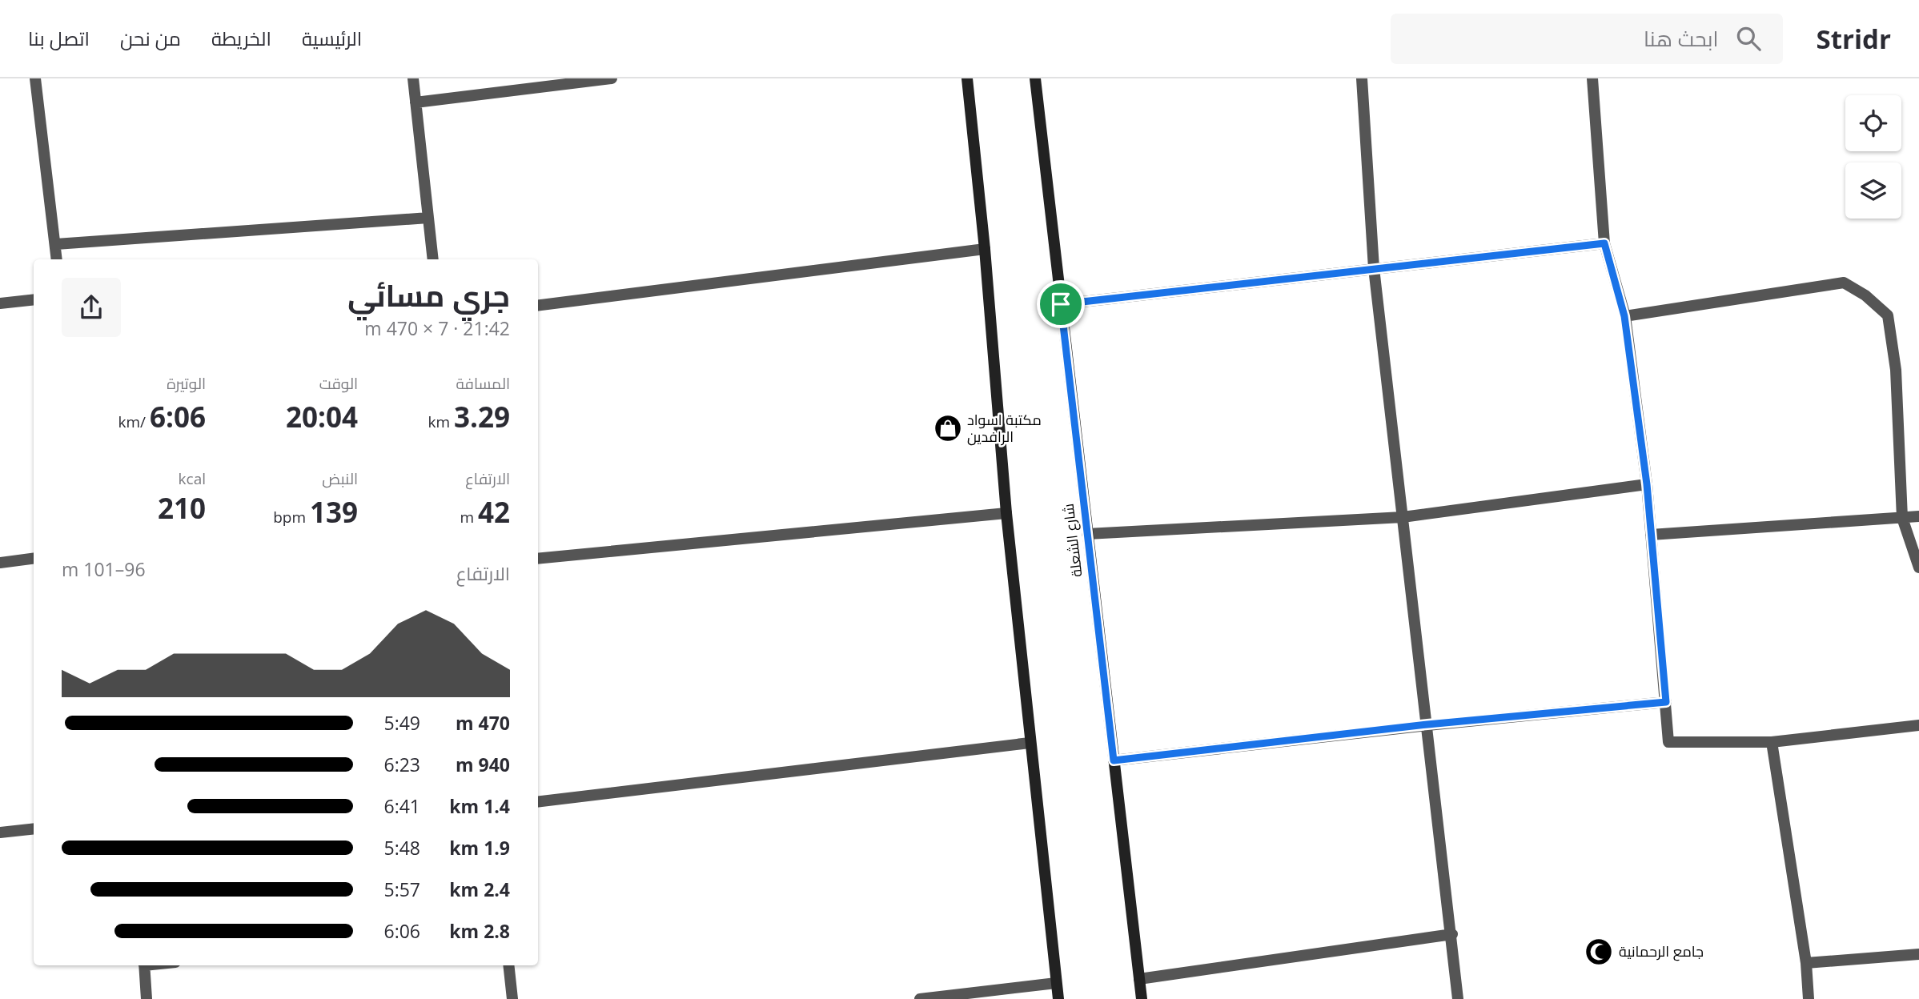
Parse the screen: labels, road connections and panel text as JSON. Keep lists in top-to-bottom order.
{
  "streets": {
    "main road": ["شارع الشعلة"]
  },
  "places": {
    "shop": ["مكتبة اسواد الرافدين"],
    "mosque": ["جامع الرحمانية"]
  },
  "page": {
    "header": "Stridr",
    "search": "ابحث هنا",
    "nav": [
      "الرئيسية",
      "الخريطة",
      "من نحن",
      "اتصل بنا"
    ],
    "heading": ["جري مسائي", "21:42 · 7 × 470 m"],
    "stats": [
      ["المسافة", "3.29 km"],
      ["الوقت", "20:04"],
      ["الوتيرة", "6:06 /km"],
      ["الارتفاع", "42 m"],
      ["النبض", "139 bpm"],
      ["kcal", "210"]
    ],
    "chart": ["الارتفاع", "96–101 m"],
    "list": [
      {
        "name": "470 m",
        "note": "5:49"
      },
      {
        "name": "940 m",
        "note": "6:23"
      },
      {
        "name": "1.4 km",
        "note": "6:41"
      },
      {
        "name": "1.9 km",
        "note": "5:48"
      },
      {
        "name": "2.4 km",
        "note": "5:57"
      },
      {
        "name": "2.8 km",
        "note": "6:06"
      }
    ]
  }
}
